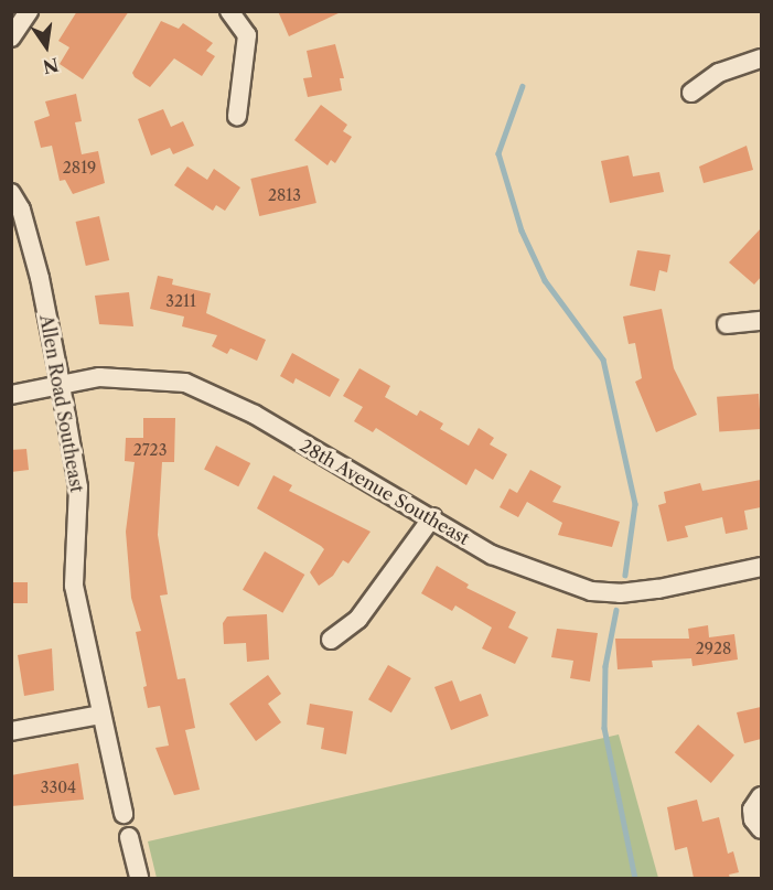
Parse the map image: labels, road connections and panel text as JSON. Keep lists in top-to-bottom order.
{
  "streets": {
    "street": ["Allen Road Southeast", "28th Avenue Southeast"]
  },
  "crossings": [
    ["Allen Road Southeast", "28th Avenue Southeast"]
  ],
  "house_numbers": [
    "2819",
    "2813",
    "3211",
    "2723",
    "2928",
    "3304"
  ],
  "north": "bottom"
}
